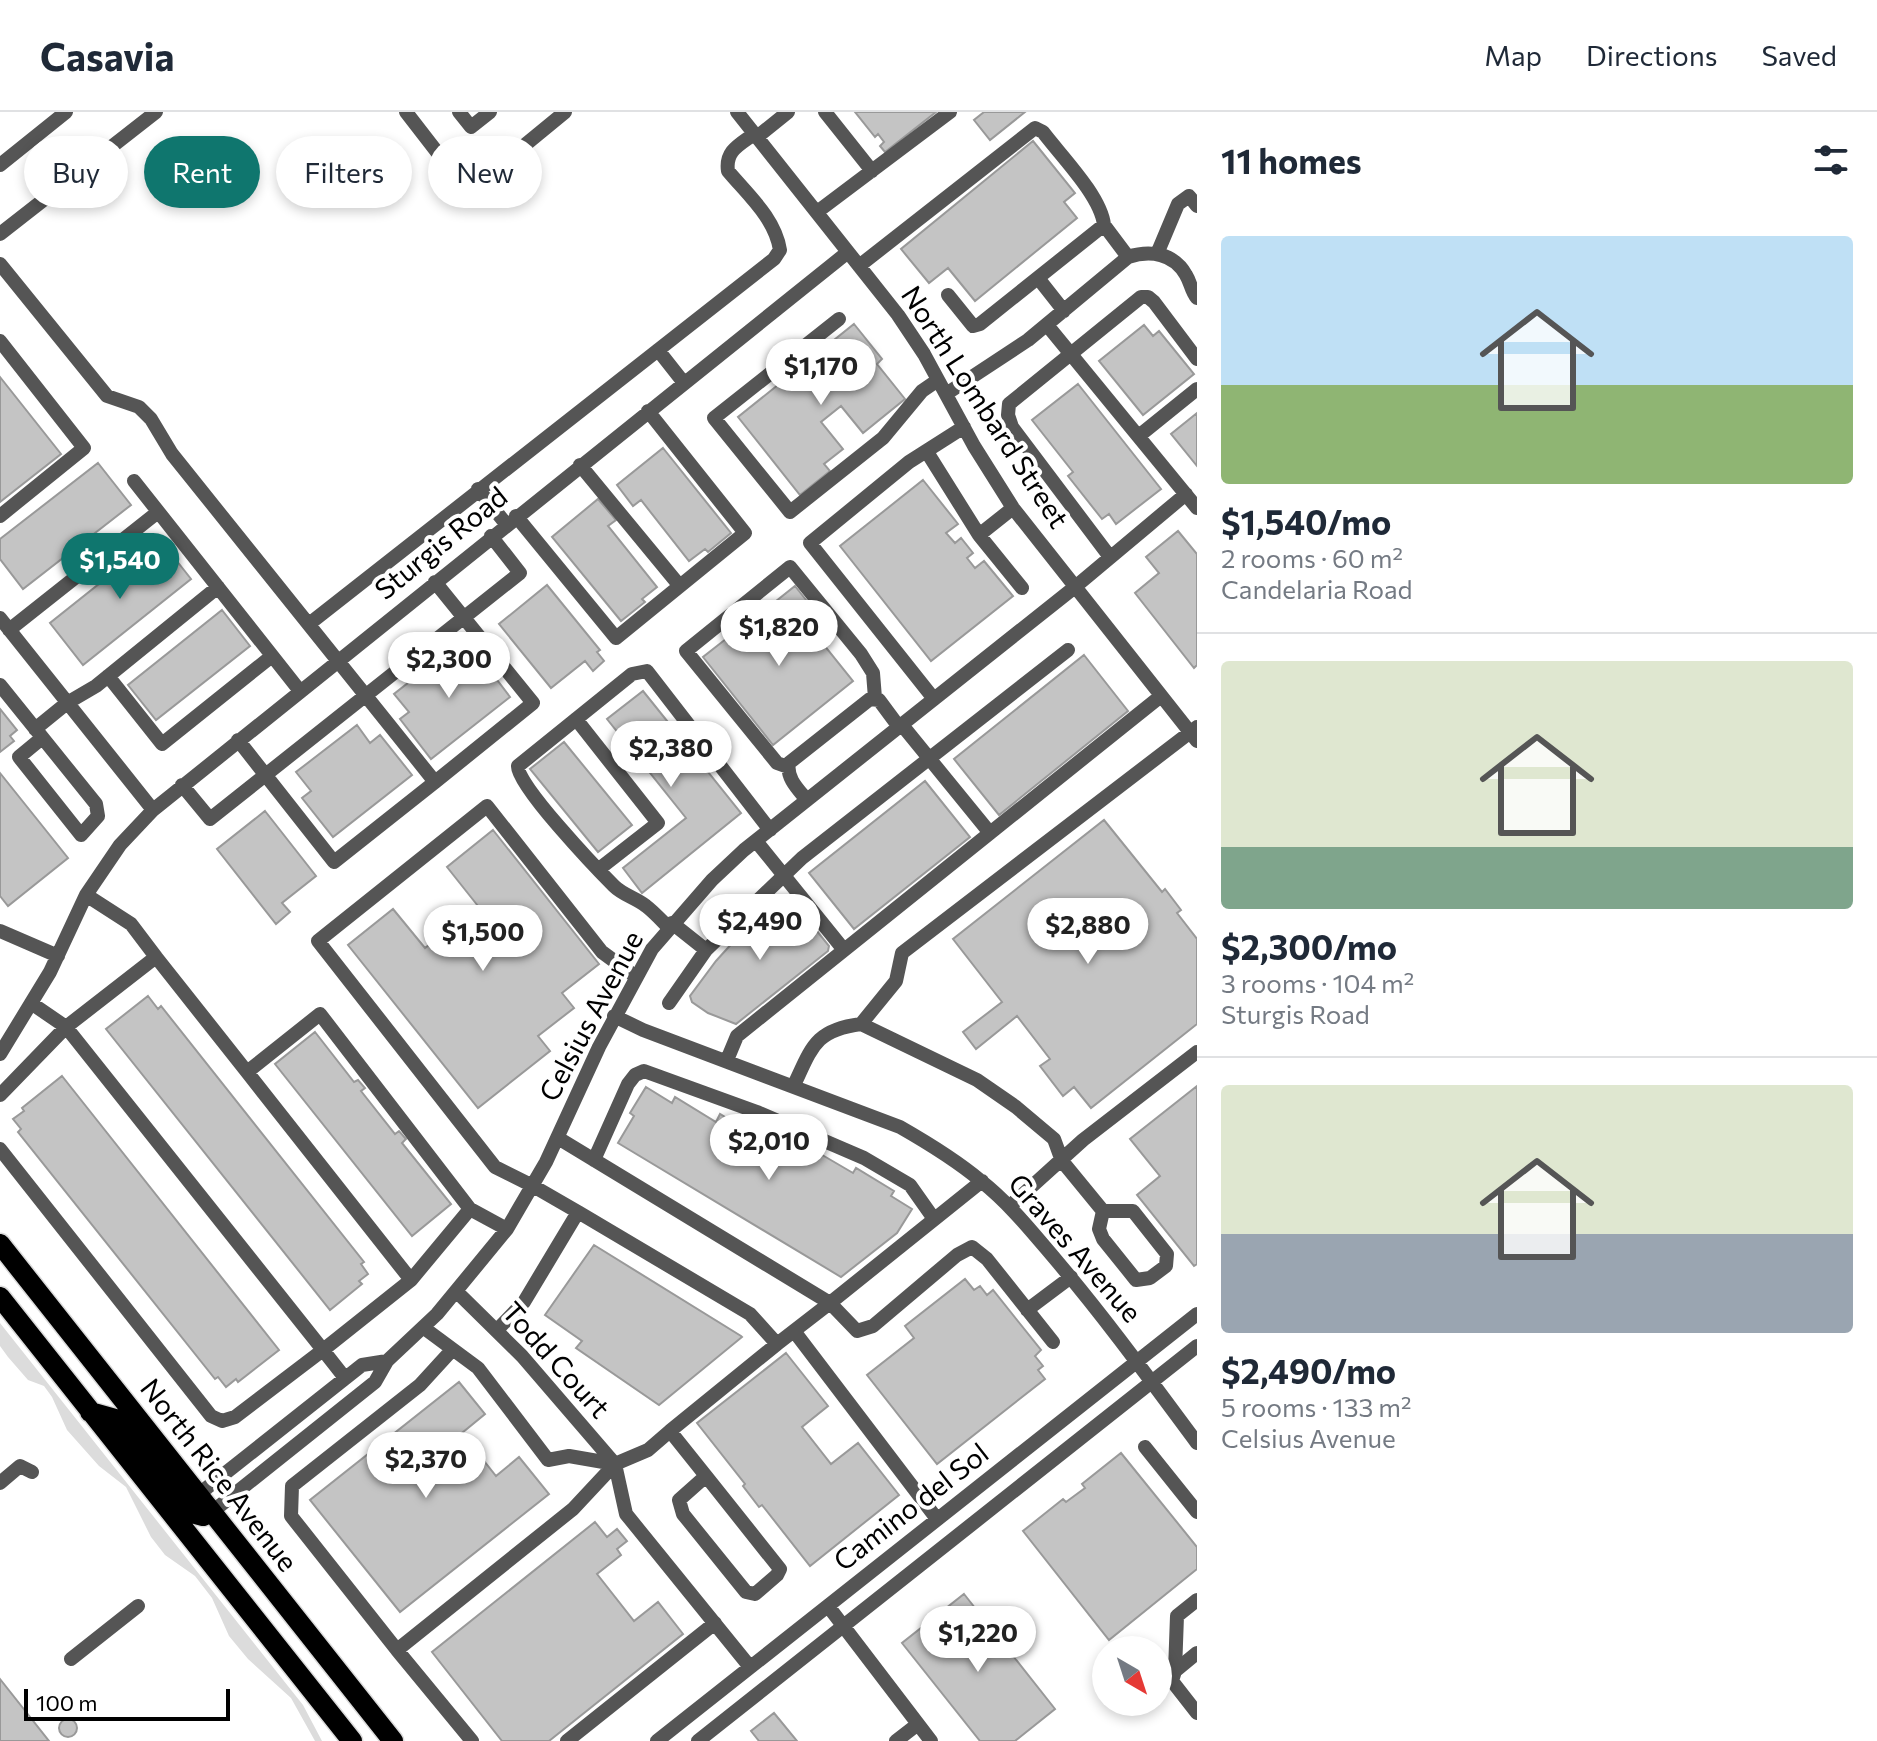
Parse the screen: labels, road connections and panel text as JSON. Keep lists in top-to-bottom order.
{
  "streets": {
    "highway": ["North Rice Avenue"],
    "street": [
      "North Lombard Street",
      "Sturgis Road",
      "Celsius Avenue",
      "Graves Avenue",
      "Todd Court",
      "Camino del Sol"
    ]
  },
  "crossings": [
    ["North Lombard Street", "Sturgis Road"],
    ["North Lombard Street", "Celsius Avenue"],
    ["Celsius Avenue", "Graves Avenue"],
    ["Celsius Avenue", "Todd Court"],
    ["Celsius Avenue", "North Rice Avenue"],
    ["Graves Avenue", "Camino del Sol"]
  ],
  "scale_bar": "100 m",
  "north": "bottom right",
  "page": {
    "header": "Casavia",
    "nav": ["Map", "Directions", "Saved"],
    "heading": "11 homes",
    "chip": [
      "Buy",
      "Rent",
      "Filters",
      "New"
    ],
    "list": [
      {
        "name": "$1,540/mo",
        "note": "2 rooms · 60 m² · Candelaria Road"
      },
      {
        "name": "$2,300/mo",
        "note": "3 rooms · 104 m² · Sturgis Road"
      },
      {
        "name": "$2,490/mo",
        "note": "5 rooms · 133 m² · Celsius Avenue"
      }
    ],
    "price": [
      "$1,170",
      "$1,540",
      "$1,820",
      "$2,300",
      "$2,380",
      "$2,490",
      "$2,880",
      "$1,500",
      "$2,010",
      "$2,370",
      "$1,220"
    ],
    "scale": "100 m"
  }
}
